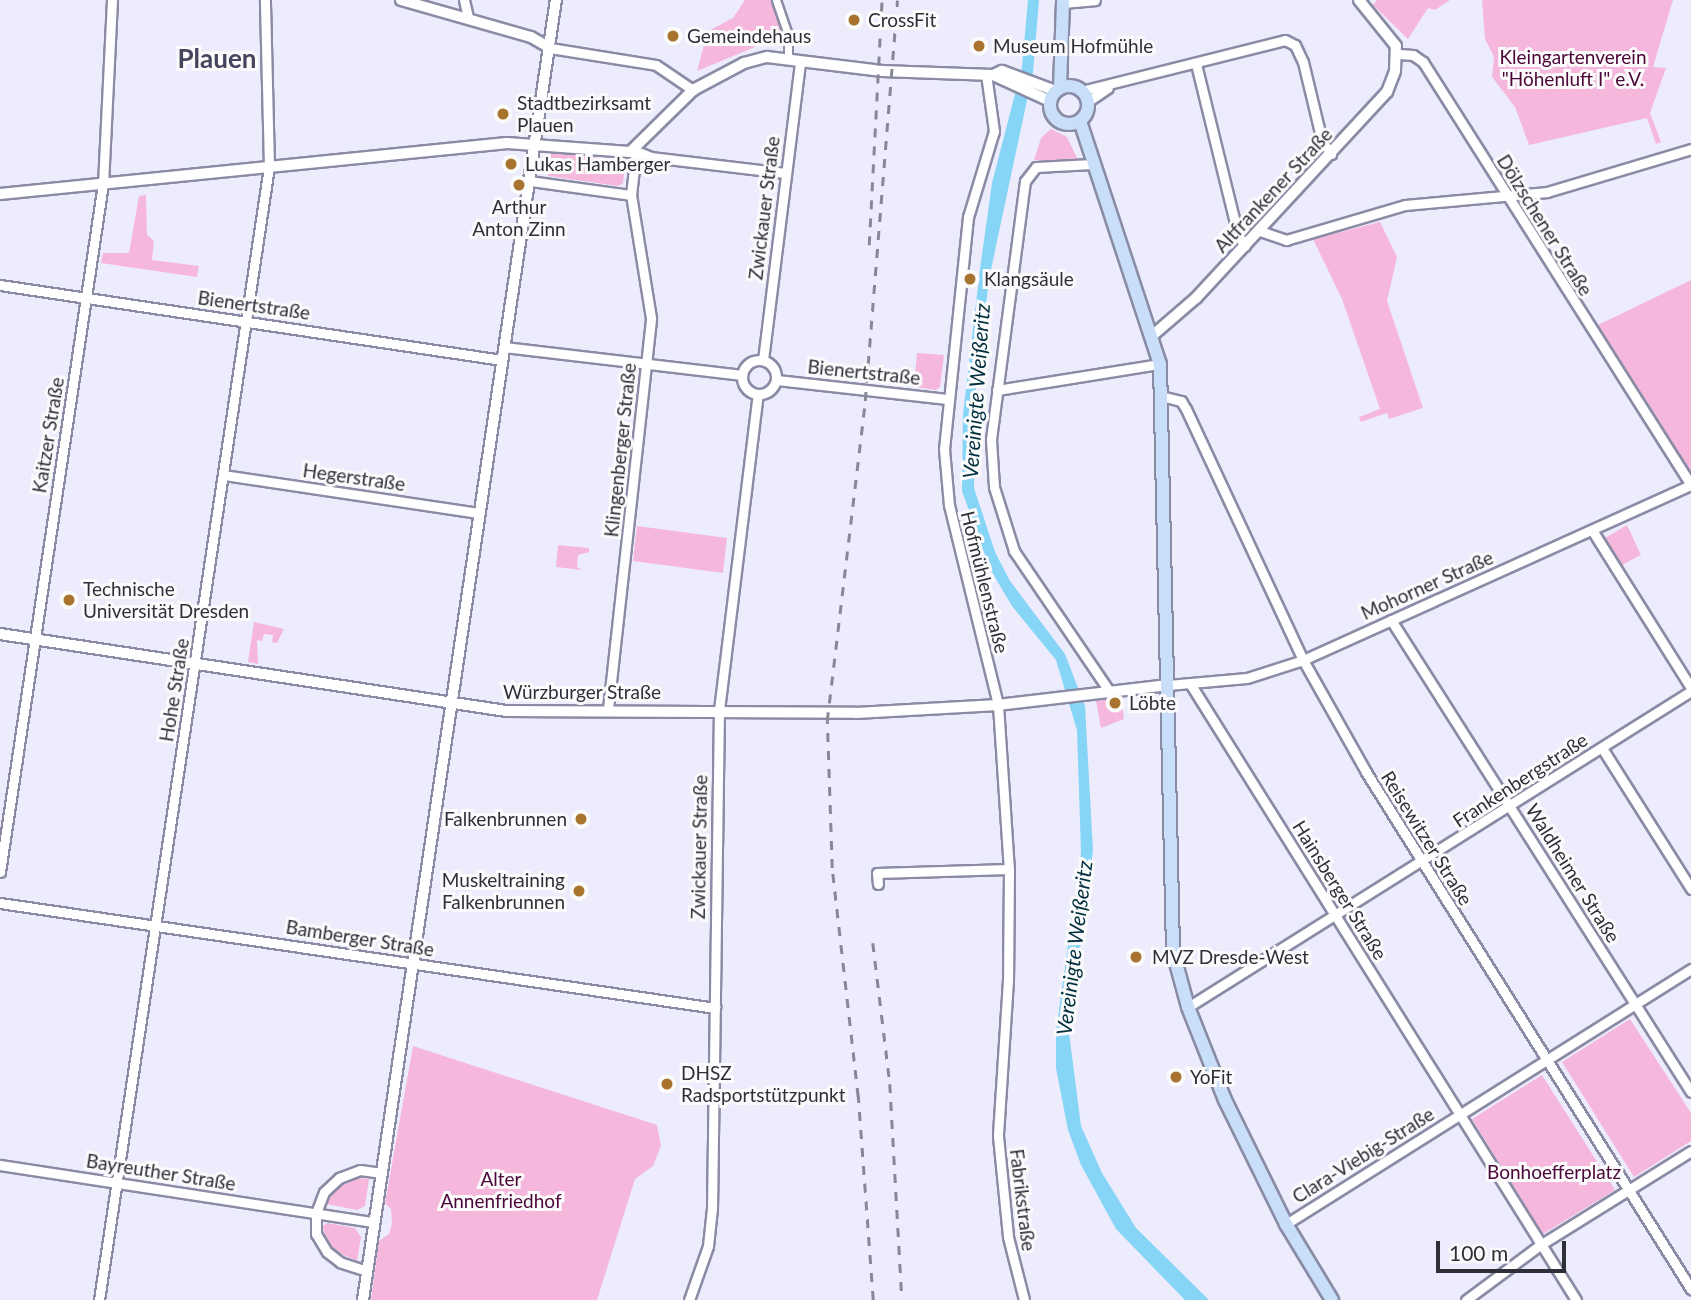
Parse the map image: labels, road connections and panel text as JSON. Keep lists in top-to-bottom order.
{
  "streets": {
    "street": [
      "Altfrankener Straße",
      "Zwickauer Straße",
      "Dölzschener Straße",
      "Bienertstraße",
      "Kaitzer Straße",
      "Klingenberger Straße",
      "Hegerstraße",
      "Hofmühlenstraße",
      "Mohorner Straße",
      "Hohe Straße",
      "Würzburger Straße",
      "Frankenbergstraße",
      "Reisewitzer Straße",
      "Waldheimer Straße",
      "Hainsberger Straße",
      "Bamberger Straße",
      "Clara-Viebig-Straße",
      "Bayreuther Straße",
      "Fabrikstraße"
    ]
  },
  "crossings": [
    ["Altfrankener Straße", "Dölzschener Straße"],
    ["Zwickauer Straße", "Bienertstraße"],
    ["Zwickauer Straße", "Würzburger Straße"],
    ["Zwickauer Straße", "Bamberger Straße"],
    ["Dölzschener Straße", "Mohorner Straße"],
    ["Bienertstraße", "Kaitzer Straße"],
    ["Bienertstraße", "Hofmühlenstraße"],
    ["Bienertstraße", "Hohe Straße"],
    ["Kaitzer Straße", "Würzburger Straße"],
    ["Klingenberger Straße", "Würzburger Straße"],
    ["Hegerstraße", "Hohe Straße"],
    ["Hofmühlenstraße", "Würzburger Straße"],
    ["Hofmühlenstraße", "Fabrikstraße"],
    ["Mohorner Straße", "Würzburger Straße"],
    ["Mohorner Straße", "Reisewitzer Straße"],
    ["Mohorner Straße", "Waldheimer Straße"],
    ["Mohorner Straße", "Hainsberger Straße"],
    ["Hohe Straße", "Würzburger Straße"],
    ["Hohe Straße", "Bamberger Straße"],
    ["Hohe Straße", "Bayreuther Straße"],
    ["Frankenbergstraße", "Reisewitzer Straße"],
    ["Frankenbergstraße", "Waldheimer Straße"],
    ["Frankenbergstraße", "Hainsberger Straße"],
    ["Hainsberger Straße", "Clara-Viebig-Straße"]
  ],
  "districts": ["Plauen"],
  "water": ["Vereinigte Weißeritz"],
  "parks": ["Kleingartenverein \"Höhenluft I\" e.V.", "Bonhoefferplatz", "Alter Annenfriedhof"],
  "places": [
    "CrossFit",
    "Gemeindehaus",
    "Museum Hofmühle",
    "Stadtbezirksamt Plauen",
    "Lukas Hamberger",
    "Arthur Anton Zinn",
    "Klangsäule",
    "Technische Universität Dresden",
    "Löbte",
    "Falkenbrunnen",
    "Muskeltraining Falkenbrunnen",
    "MVZ Dresde-West",
    "YoFit",
    "DHSZ Radsportstützpunkt"
  ],
  "scale_bar": "100 m"
}
